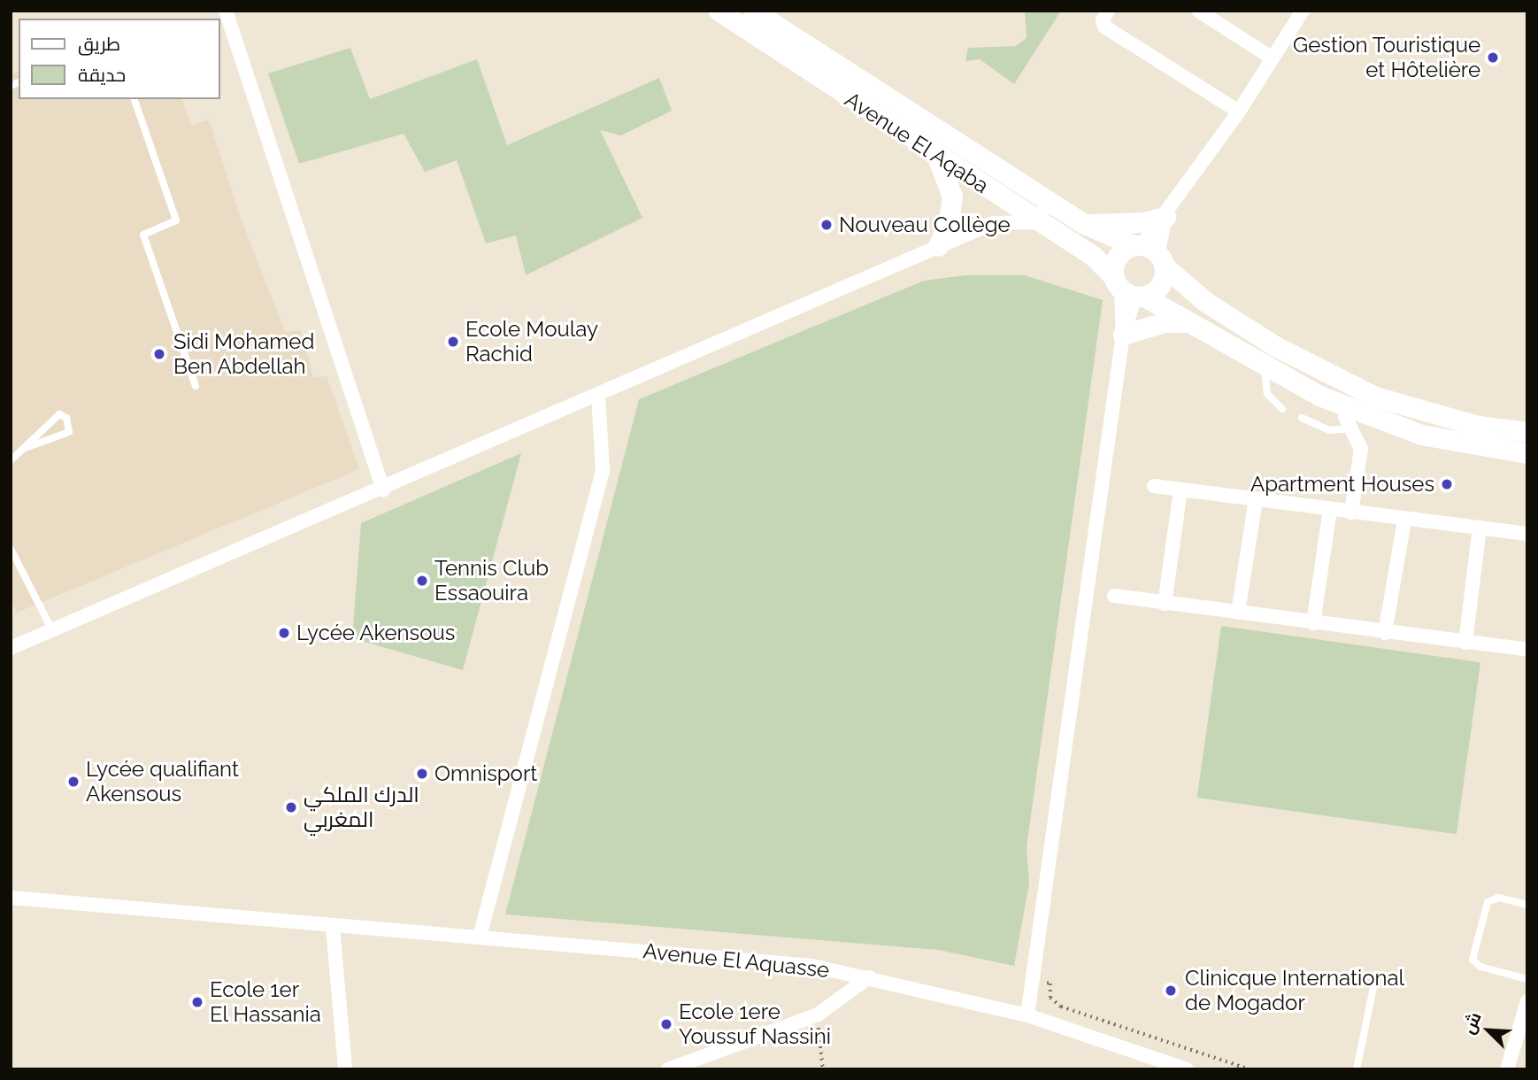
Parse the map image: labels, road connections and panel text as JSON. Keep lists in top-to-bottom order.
{
  "streets": {
    "main road": ["Avenue El Aqaba"],
    "street": ["Avenue El Aquasse"]
  },
  "places": [
    "Gestion Touristique et Hôtelière",
    "Nouveau Collège",
    "Ecole Moulay Rachid",
    "Sidi Mohamed Ben Abdellah",
    "Apartment Houses",
    "Tennis Club Essaouira",
    "Lycée Akensous",
    "Omnisport",
    "Lycée qualifiant Akensous",
    "الدرك الملكي المغربي",
    "Clinicque International de Mogador",
    "Ecole 1er El Hassania",
    "Ecole 1ere Youssuf Nassini"
  ],
  "legend": ["طريق", "حديقة"],
  "north": "top left"
}
